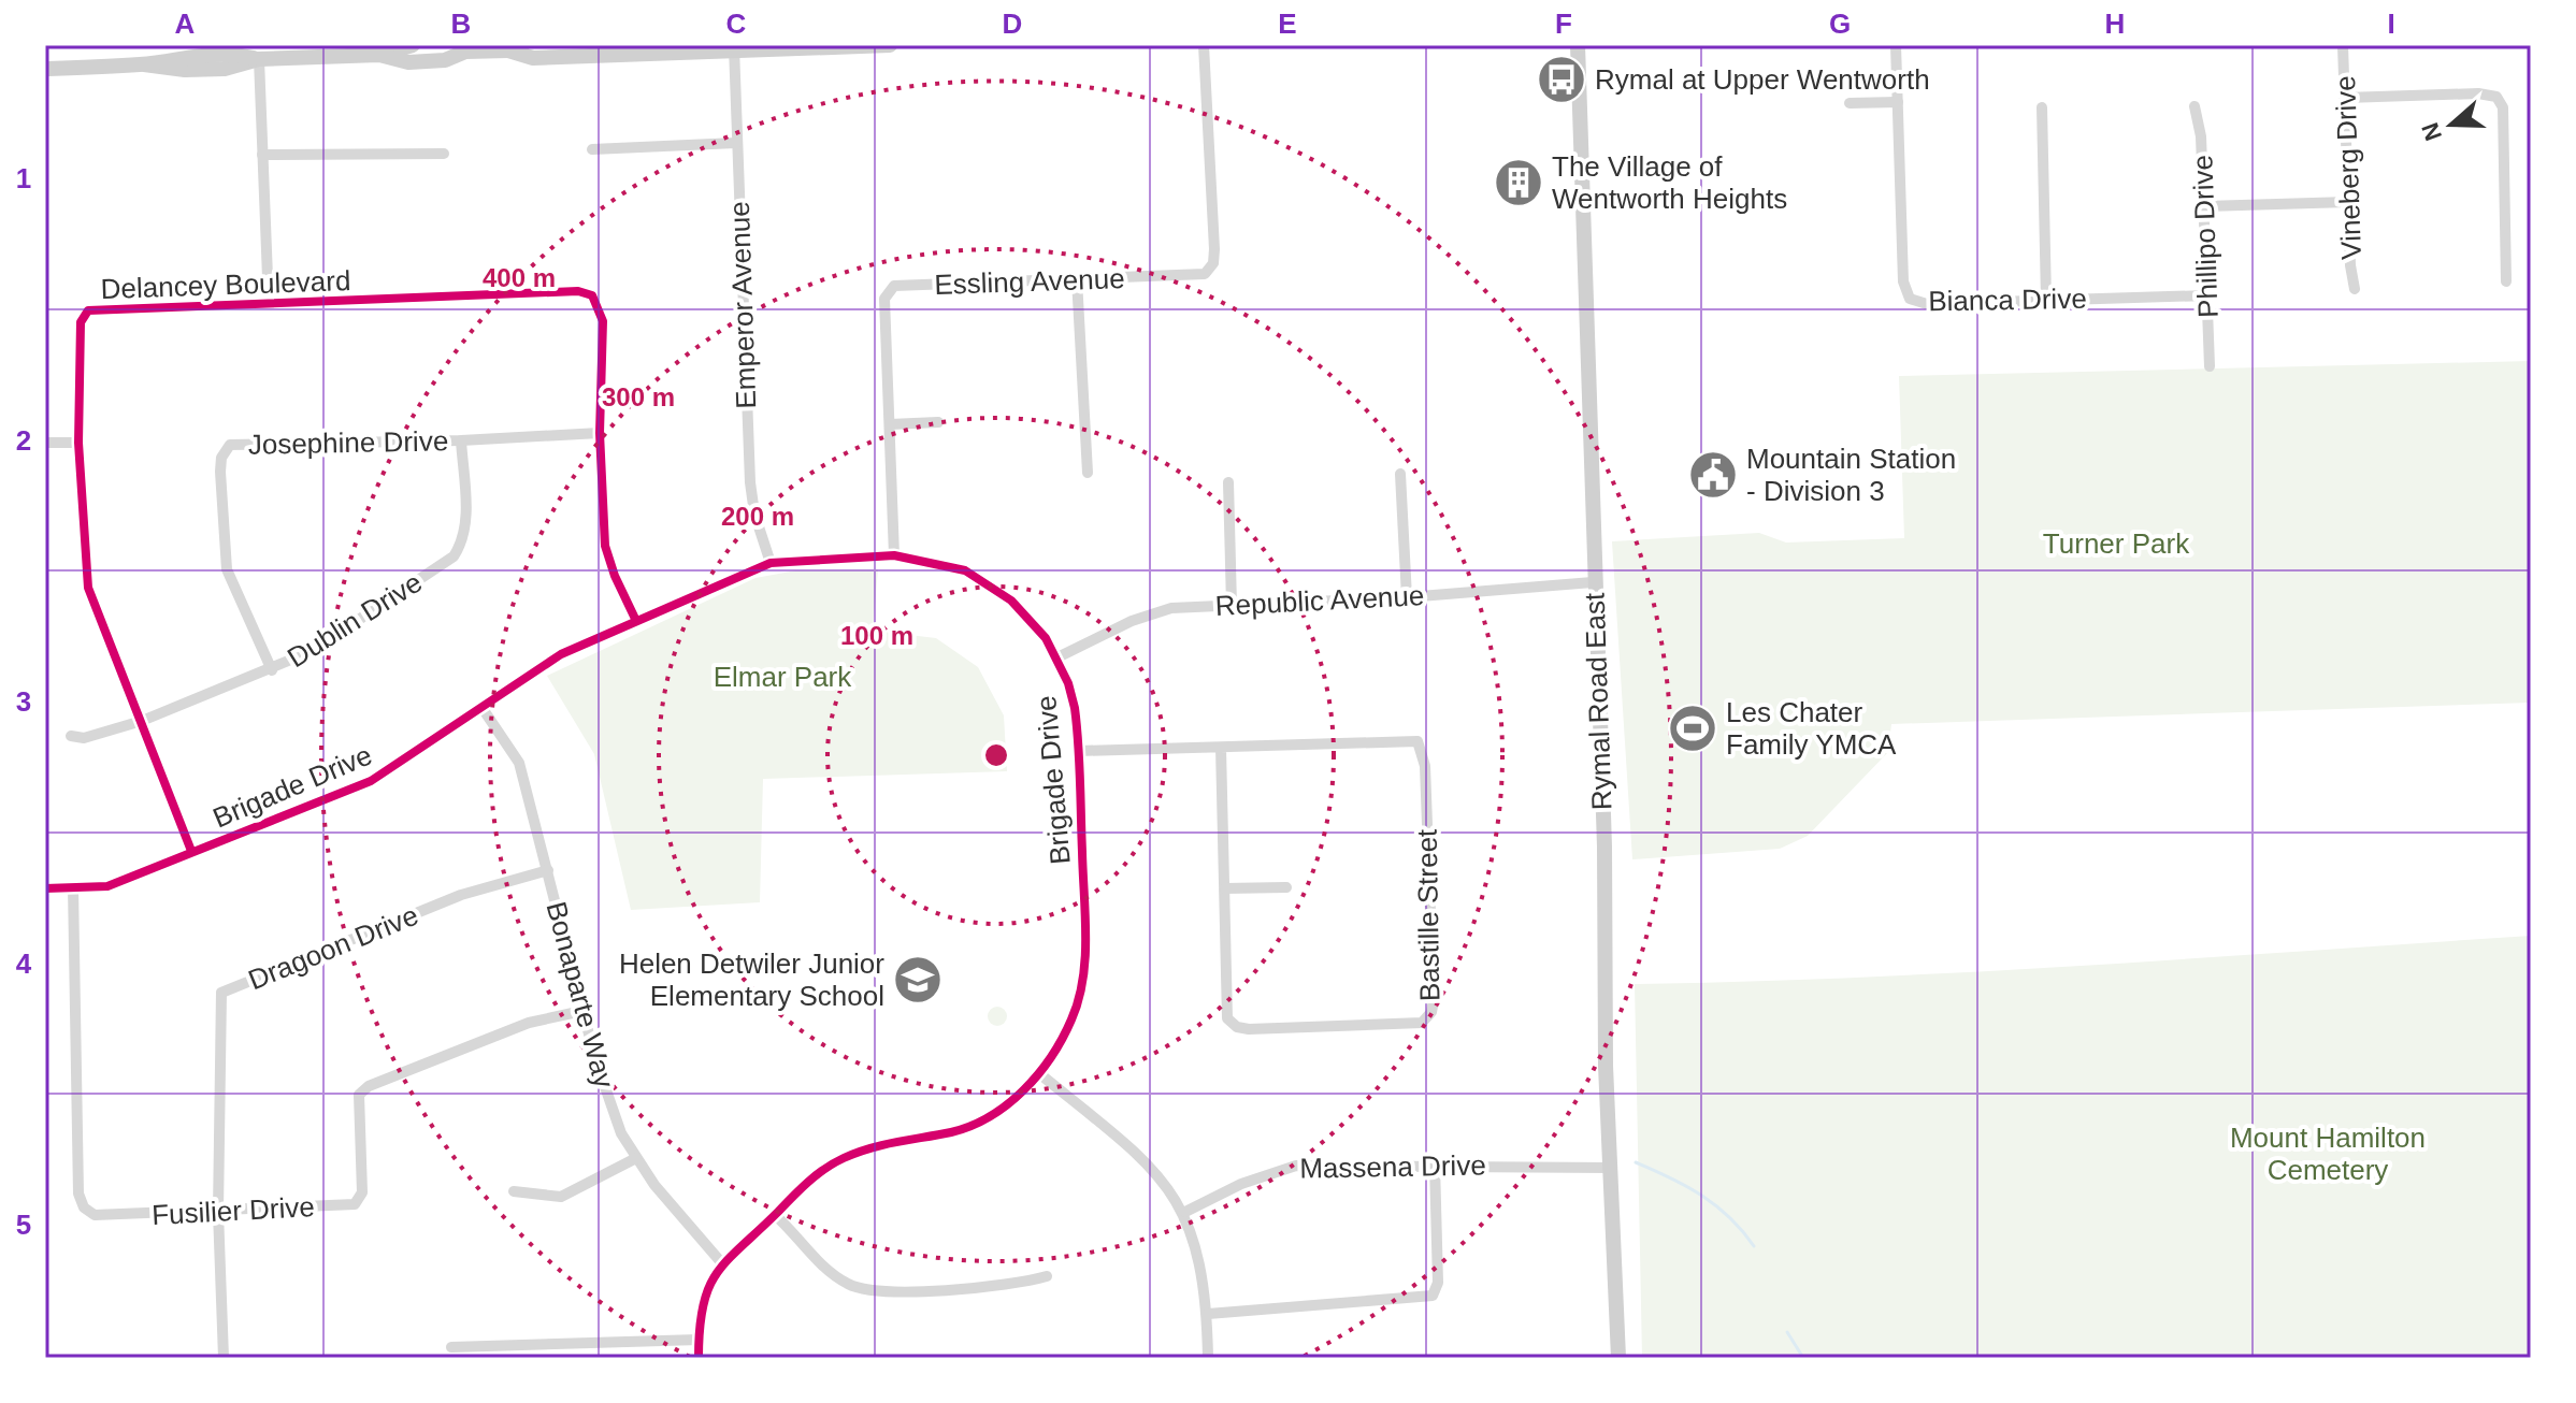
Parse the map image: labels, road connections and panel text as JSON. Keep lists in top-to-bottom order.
{
  "streets": {
    "main road": ["Rymal Road East"],
    "street": [
      "Vineberg Drive",
      "Phillipo Drive",
      "Essling Avenue",
      "Delancey Boulevard",
      "Bianca Drive",
      "Emperor Avenue",
      "Josephine Drive",
      "Republic Avenue",
      "Dublin Drive",
      "Brigade Drive",
      "Bastille Street",
      "Dragoon Drive",
      "Bonaparte Way",
      "Massena Drive",
      "Fusilier Drive"
    ]
  },
  "crossings": [
    ["Phillipo Drive", "Bianca Drive"],
    ["Essling Avenue", "Brigade Drive"],
    ["Delancey Boulevard", "Josephine Drive"],
    ["Delancey Boulevard", "Dublin Drive"],
    ["Delancey Boulevard", "Brigade Drive"],
    ["Emperor Avenue", "Brigade Drive"],
    ["Josephine Drive", "Dublin Drive"],
    ["Republic Avenue", "Rymal Road East"],
    ["Republic Avenue", "Brigade Drive"],
    ["Rymal Road East", "Massena Drive"],
    ["Brigade Drive", "Bastille Street"],
    ["Brigade Drive", "Bonaparte Way"],
    ["Brigade Drive", "Fusilier Drive"],
    ["Dragoon Drive", "Bonaparte Way"],
    ["Dragoon Drive", "Fusilier Drive"],
    ["Bonaparte Way", "Fusilier Drive"]
  ],
  "parks": ["Turner Park", "Elmar Park", "Mount Hamilton Cemetery"],
  "places": {
    "bus stop": ["Rymal at Upper Wentworth"],
    "building": ["The Village of Wentworth Heights"],
    "public building": ["Mountain Station - Division 3"],
    "sports": ["Les Chater Family YMCA"],
    "school or university": ["Helen Detwiler Junior Elementary School"]
  },
  "north": "left",
  "grid": {
    "columns": [
      "A",
      "B",
      "C",
      "D",
      "E",
      "F",
      "G",
      "H",
      "I"
    ],
    "rows": [
      "1",
      "2",
      "3",
      "4",
      "5"
    ]
  },
  "rings": [
    "400 m",
    "300 m",
    "200 m",
    "100 m"
  ]
}
